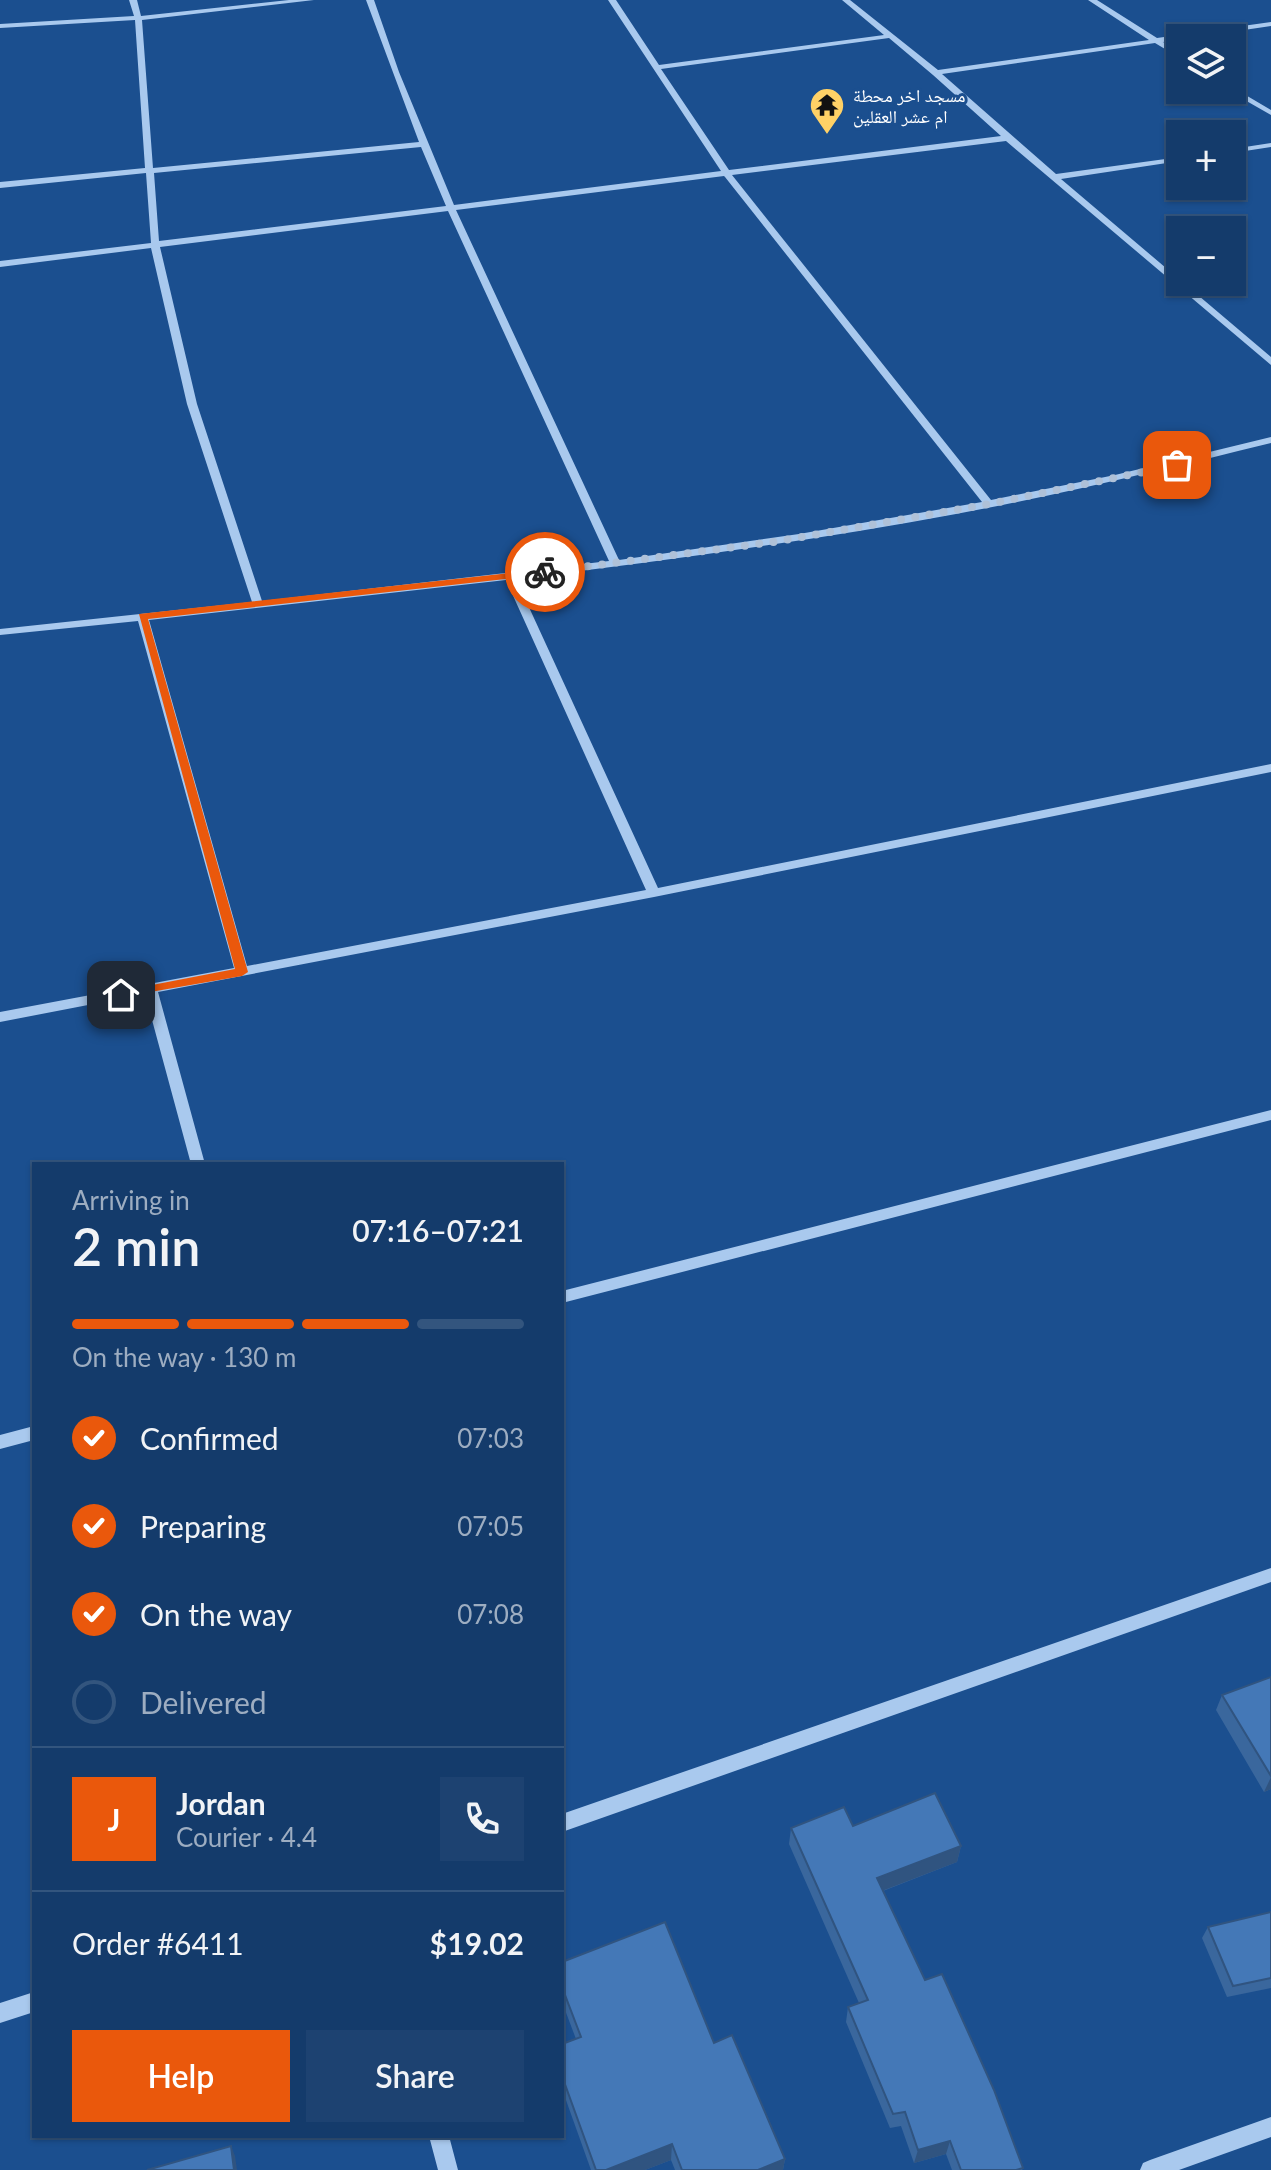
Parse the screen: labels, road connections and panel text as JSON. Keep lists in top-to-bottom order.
{
  "places": {
    "temple": ["مسجد اخر محطة ام عشر العقلين"]
  },
  "page": {
    "map_buttons": ["+", "−"],
    "heading": ["2 min", "Arriving in", "07:16–07:21"],
    "panel": [
      "Jordan",
      "Courier · 4.4",
      "Order #6411",
      "$19.02"
    ],
    "bar": "On the way · 130 m",
    "list": [
      ["Confirmed", "07:03"],
      ["Preparing", "07:05"],
      ["On the way", "07:08"],
      "Delivered"
    ],
    "round": "J",
    "buttons": ["Help", "Share"]
  }
}
